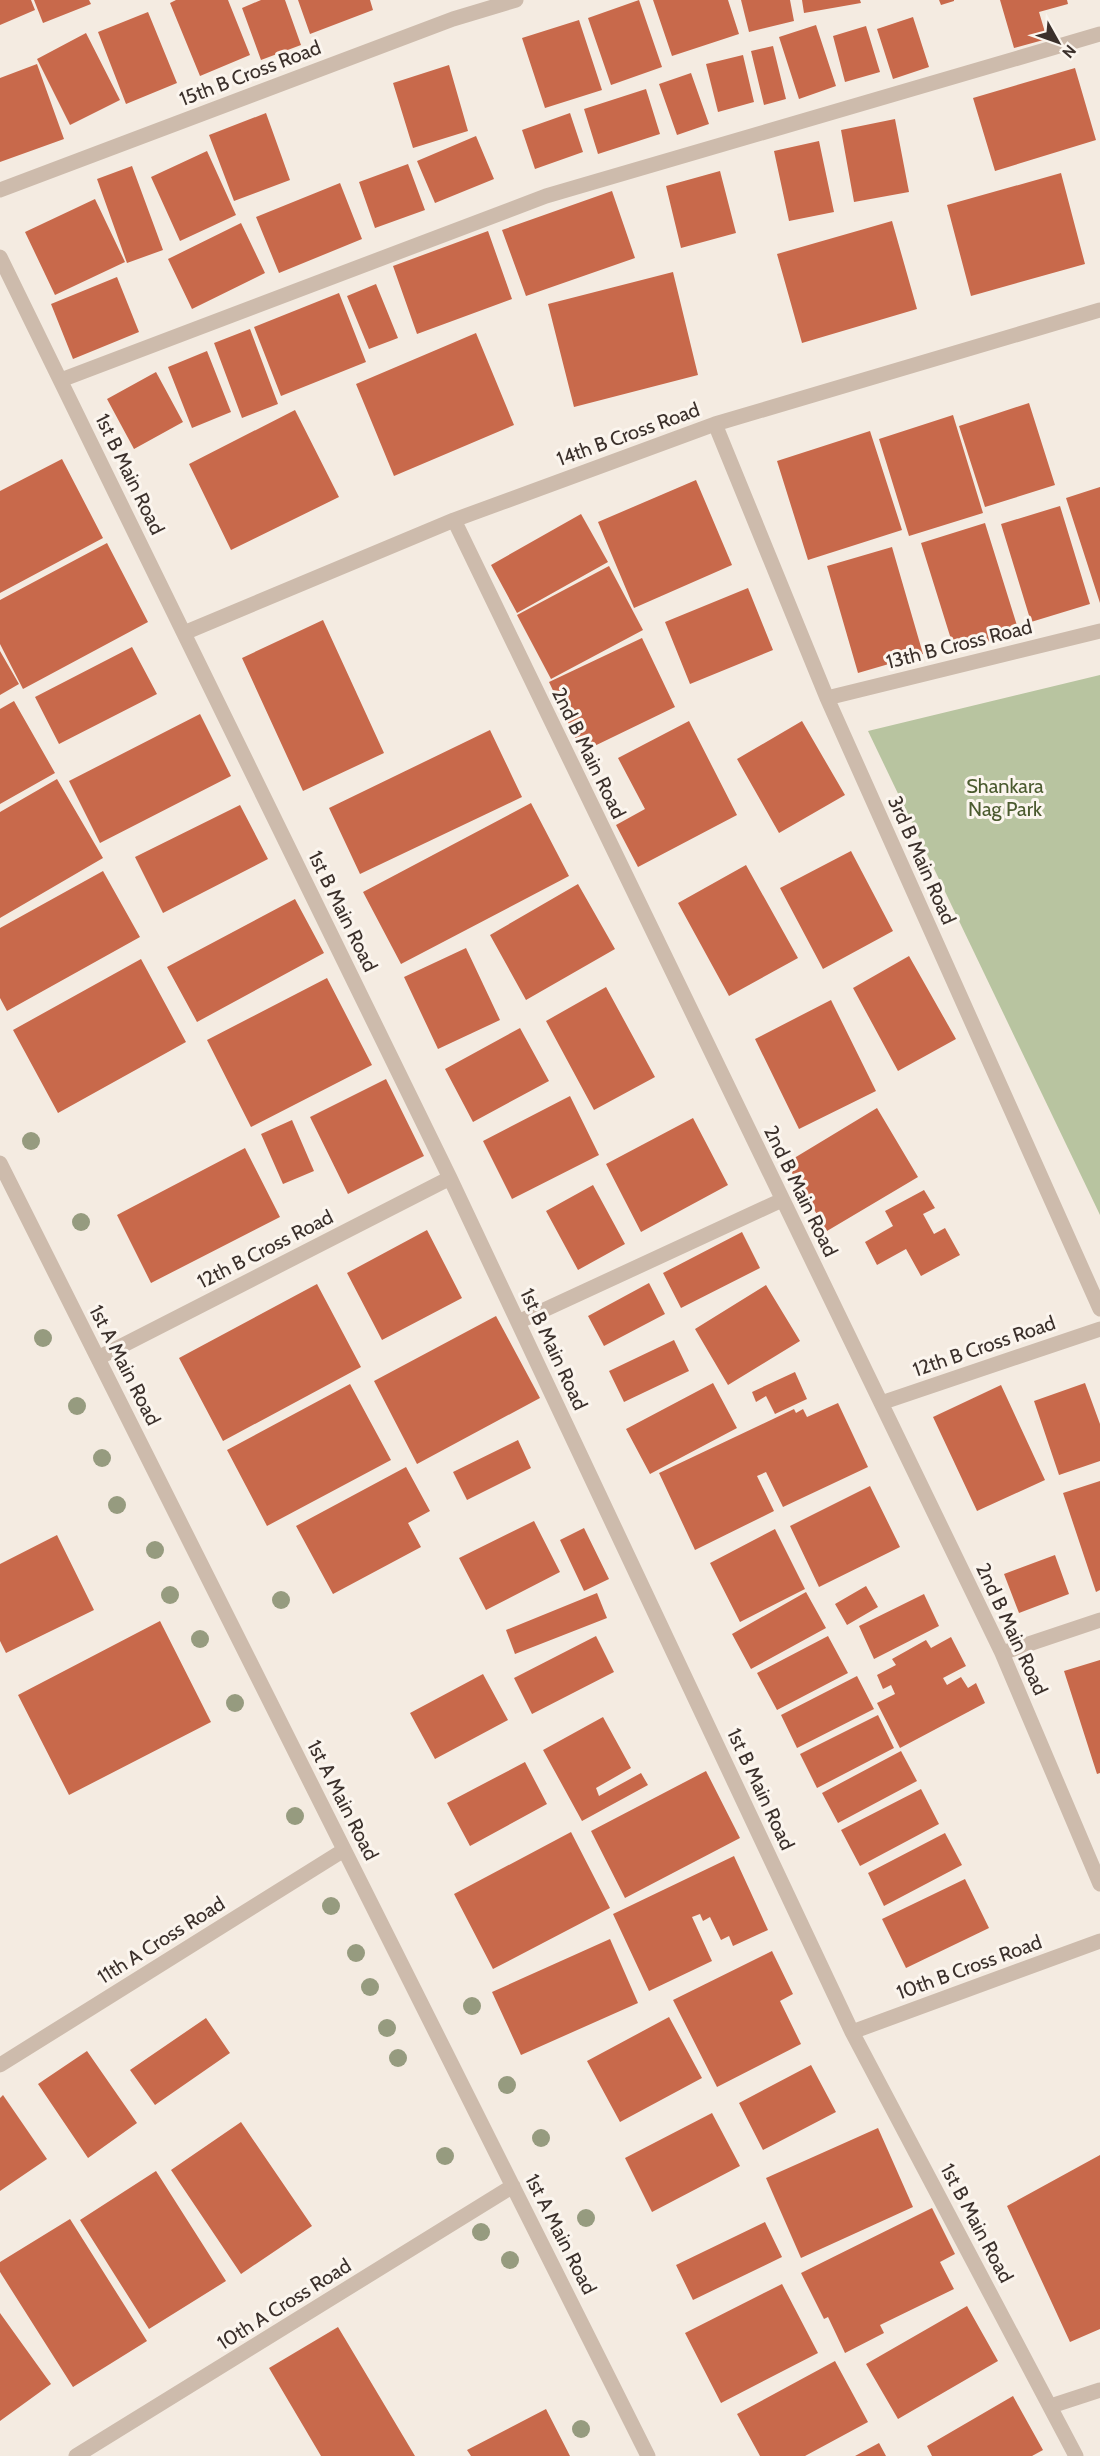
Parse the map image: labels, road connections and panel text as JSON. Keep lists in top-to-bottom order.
{
  "streets": {
    "street": [
      "15th B Cross Road",
      "14th B Cross Road",
      "1st B Main Road",
      "13th B Cross Road",
      "2nd B Main Road",
      "3rd B Main Road",
      "12th B Cross Road",
      "1st A Main Road",
      "11th A Cross Road",
      "10th B Cross Road",
      "10th A Cross Road"
    ]
  },
  "crossings": [
    ["14th B Cross Road", "1st B Main Road"],
    ["14th B Cross Road", "2nd B Main Road"],
    ["14th B Cross Road", "3rd B Main Road"],
    ["1st B Main Road", "12th B Cross Road"],
    ["1st B Main Road", "10th B Cross Road"],
    ["13th B Cross Road", "3rd B Main Road"],
    ["2nd B Main Road", "12th B Cross Road"],
    ["12th B Cross Road", "1st A Main Road"],
    ["1st A Main Road", "11th A Cross Road"],
    ["1st A Main Road", "10th A Cross Road"]
  ],
  "parks": ["Shankara Nag Park"],
  "north": "bottom right"
}
